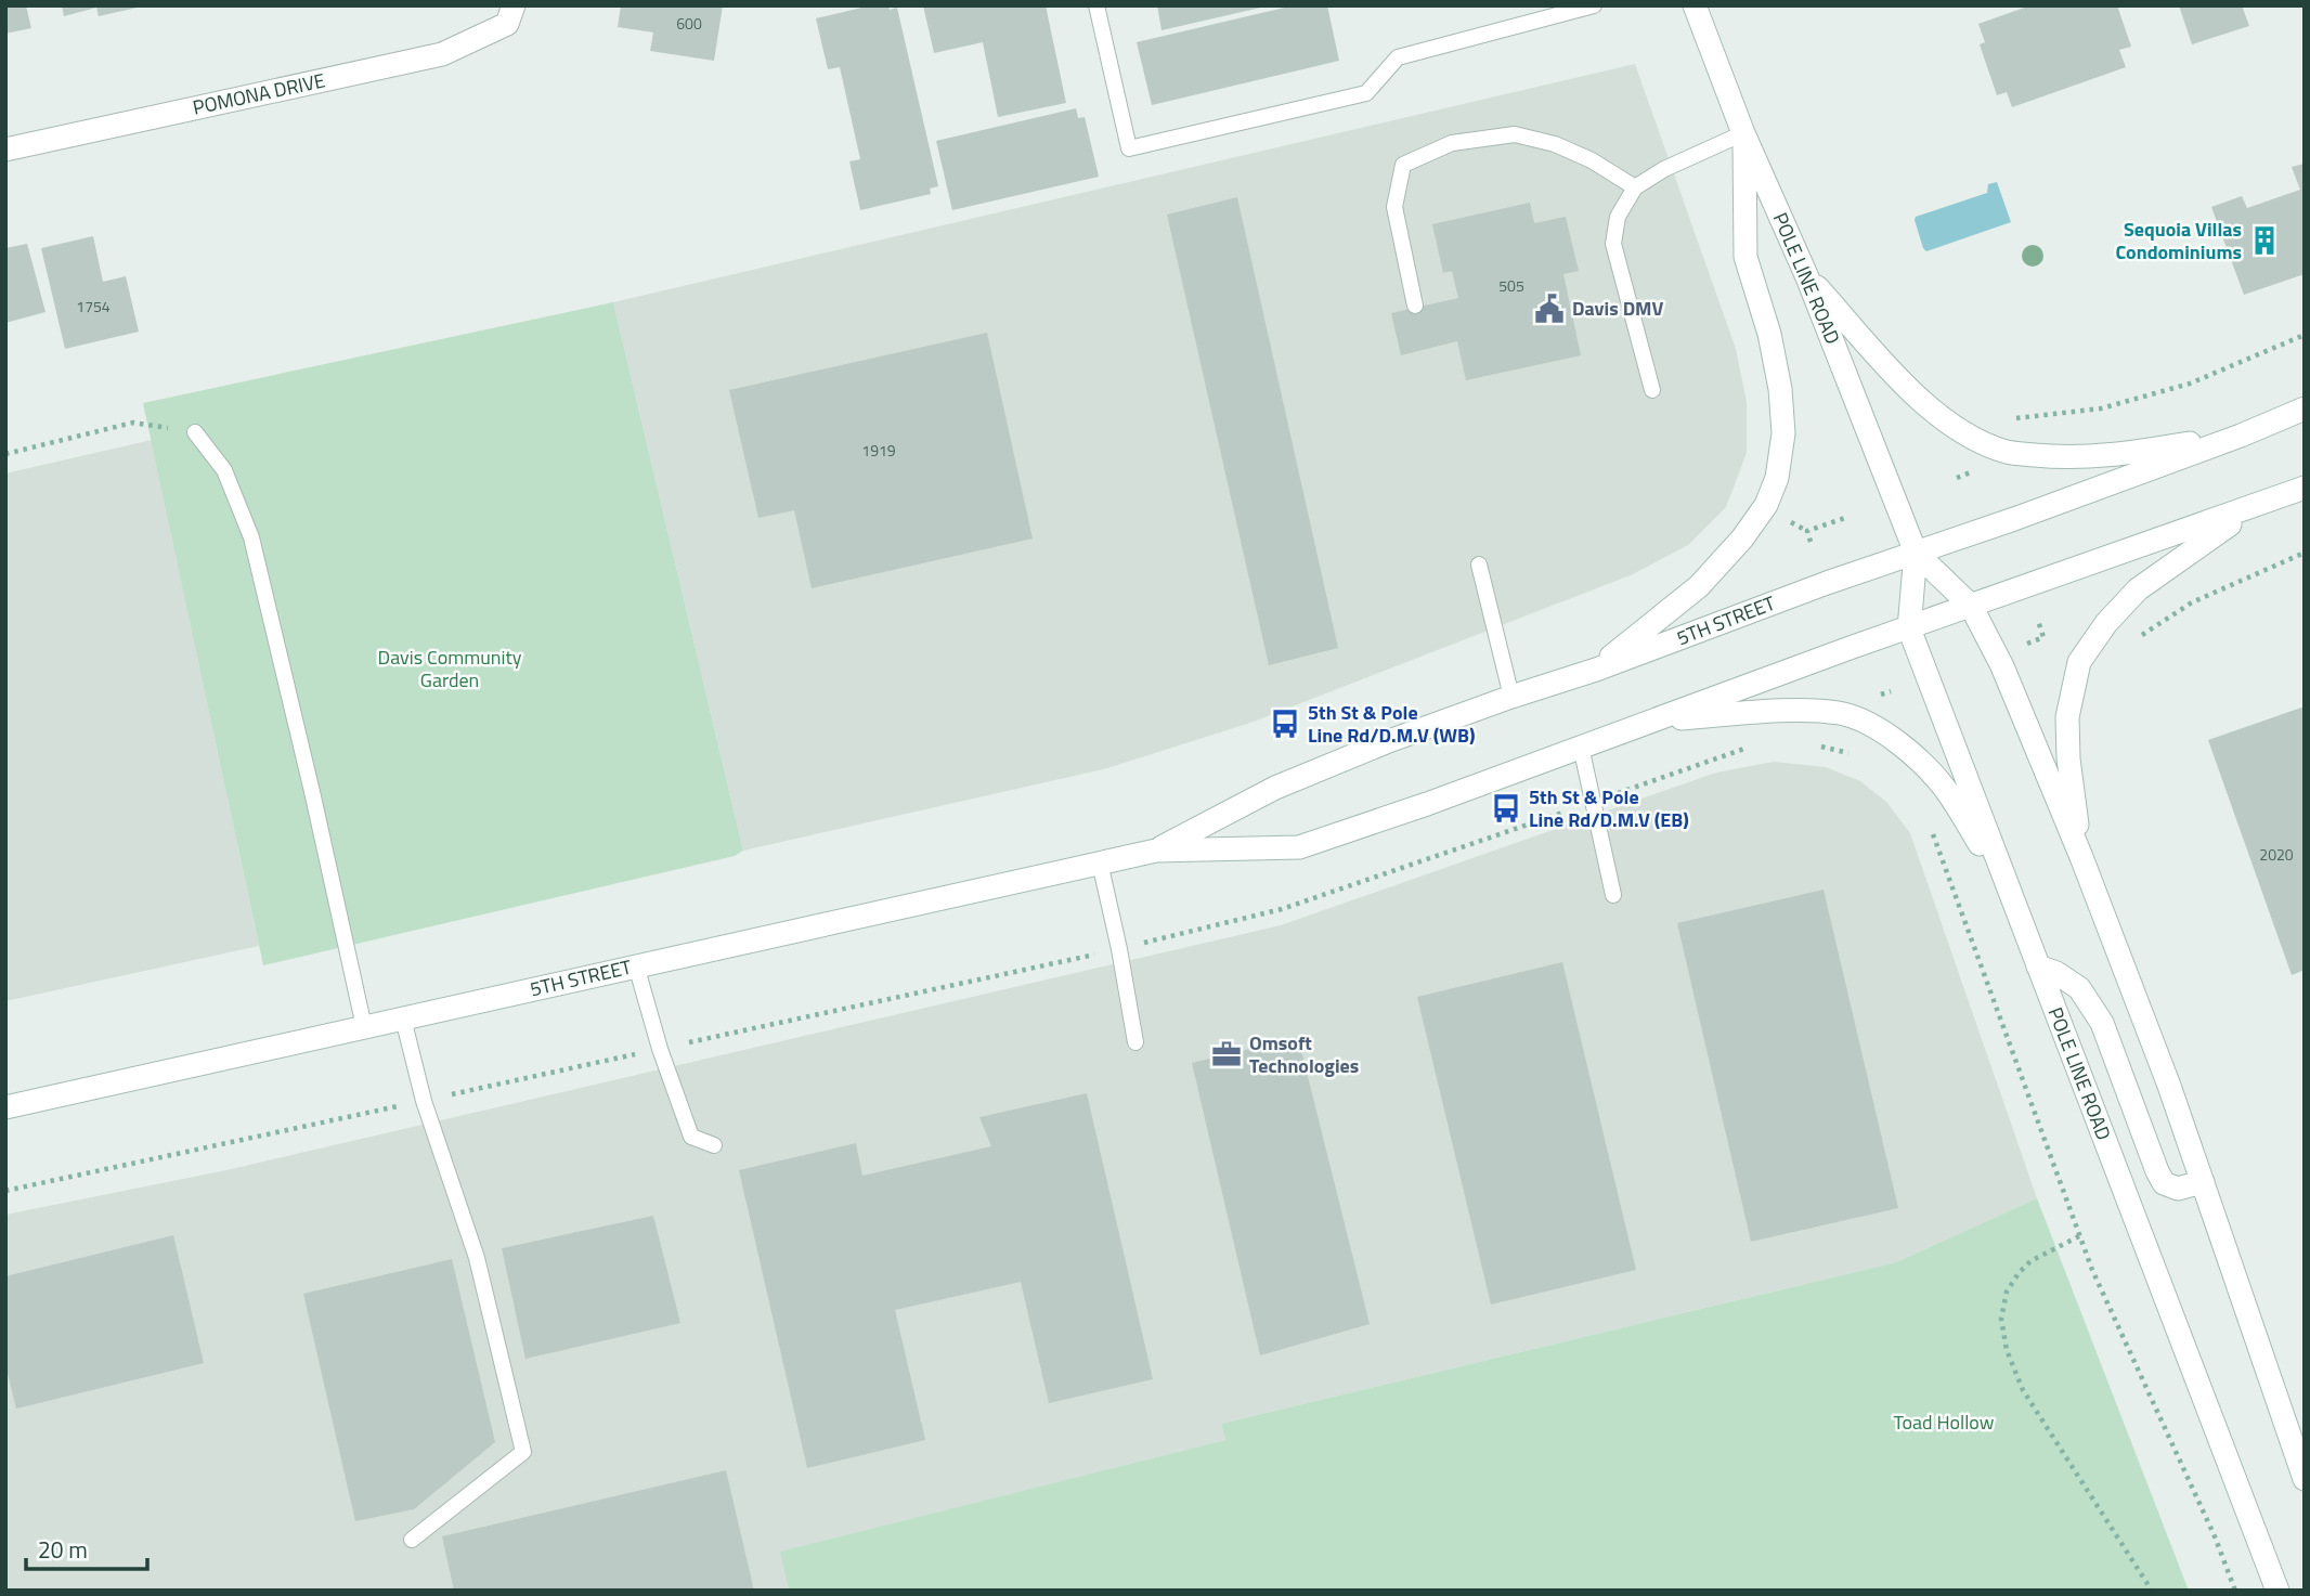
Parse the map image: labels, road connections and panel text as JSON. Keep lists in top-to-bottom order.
{
  "streets": {
    "main road": ["POMONA DRIVE", "POLE LINE ROAD", "5TH STREET"]
  },
  "crossings": [
    ["POLE LINE ROAD", "5TH STREET"]
  ],
  "parks": ["Davis Community Garden", "Toad Hollow"],
  "places": {
    "building": ["Sequoia Villas Condominiums"],
    "public building": ["Davis DMV"],
    "bus stop": ["5th St & Pole Line Rd/D.M.V (WB)", "5th St & Pole Line Rd/D.M.V (EB)"],
    "office": ["Omsoft Technologies"]
  },
  "house_numbers": [
    "600",
    "505",
    "1754",
    "1919",
    "2020"
  ],
  "scale_bar": "20 m"
}
